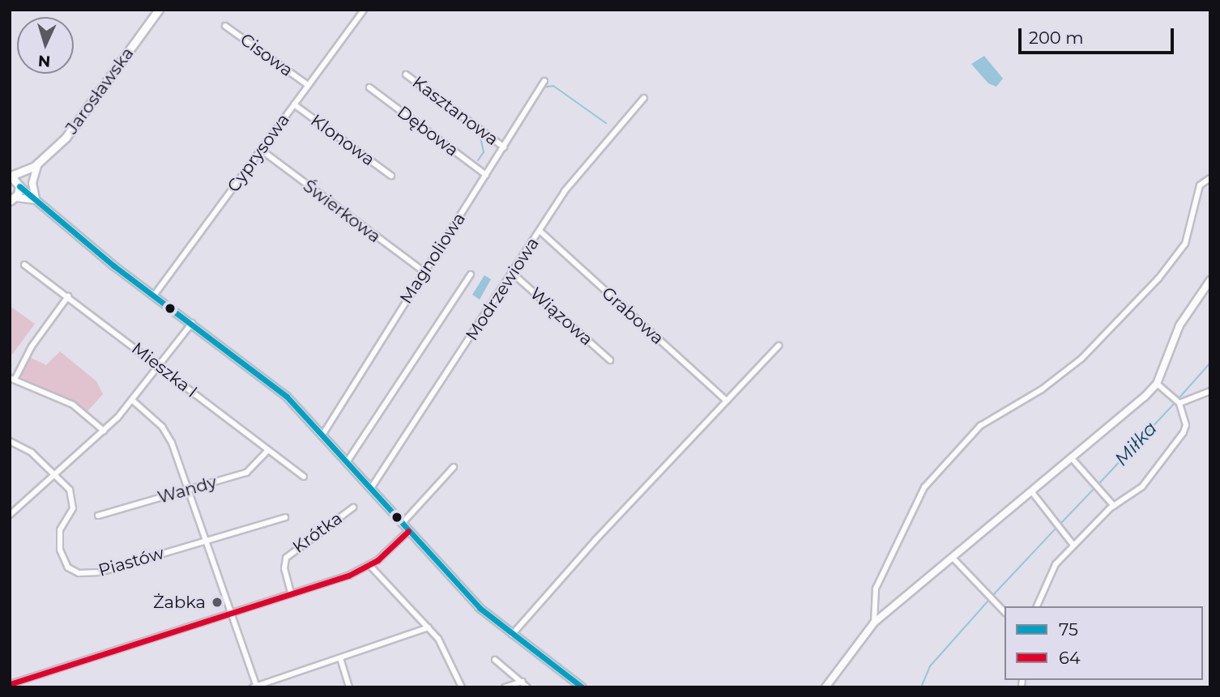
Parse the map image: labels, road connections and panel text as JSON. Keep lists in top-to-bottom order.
{
  "streets": {
    "main road": ["Jarosławska"],
    "street": [
      "Cisowa",
      "Kasztanowa",
      "Dębowa",
      "Klonowa",
      "Cyprysowa",
      "Świerkowa",
      "Magnoliowa",
      "Modrzewiowa",
      "Grabowa",
      "Wiązowa",
      "Mieszka I",
      "Wandy",
      "Krótka",
      "Piastów"
    ]
  },
  "crossings": [
    ["Cisowa", "Cyprysowa"],
    ["Kasztanowa", "Magnoliowa"],
    ["Dębowa", "Magnoliowa"],
    ["Klonowa", "Cyprysowa"],
    ["Cyprysowa", "Świerkowa"],
    ["Świerkowa", "Magnoliowa"],
    ["Modrzewiowa", "Grabowa"],
    ["Modrzewiowa", "Wiązowa"],
    ["Mieszka I", "Wandy"]
  ],
  "water": ["Miłka"],
  "places": ["Żabka"],
  "lines": ["transit line 75", "transit line 64"],
  "legend": ["75", "64"],
  "scale_bar": "200 m",
  "north": "bottom"
}
